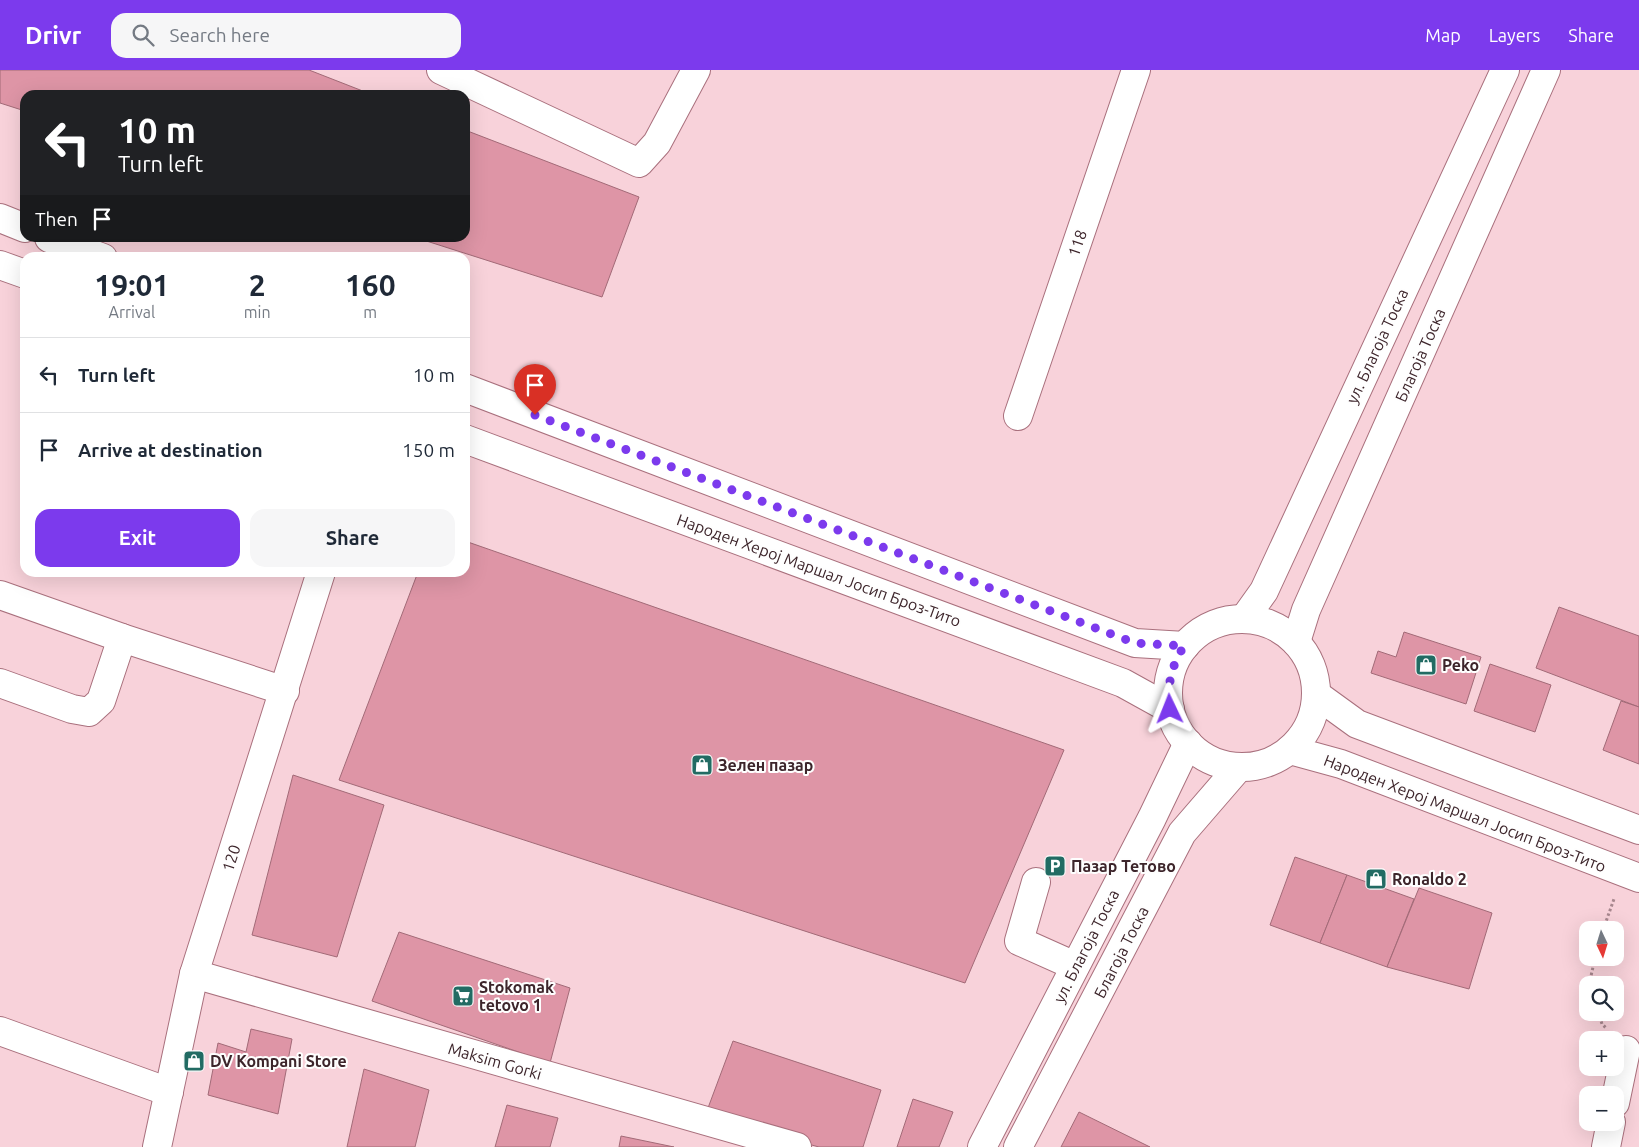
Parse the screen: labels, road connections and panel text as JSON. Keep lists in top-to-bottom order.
{
  "streets": {
    "main road": [
      "118",
      "ул. Благоја Тоска",
      "Благоја Тоска",
      "Народен Херој Маршал Јосип Броз-Тито",
      "120",
      "Maksim Gorki"
    ]
  },
  "crossings": [
    ["ул. Благоја Тоска", "Благоја Тоска"],
    ["ул. Благоја Тоска", "Народен Херој Маршал Јосип Броз-Тито"],
    ["Благоја Тоска", "Народен Херој Маршал Јосип Броз-Тито"],
    ["120", "Maksim Gorki"]
  ],
  "places": {
    "shop": [
      "Peko",
      "Зелен пазар",
      "Ronaldo 2",
      "DV Kompani Store"
    ],
    "parking": ["Пазар Тетово"],
    "supermarket": ["Stokomak tetovo 1"]
  },
  "north": "bottom",
  "page": {
    "header": "Drivr",
    "search": "Search here",
    "nav": ["Map", "Layers", "Share"],
    "turn": ["10 m", "Turn left"],
    "then": "Then",
    "eta": [
      "19:01",
      "Arrival",
      "2",
      "min",
      "160",
      "m"
    ],
    "list": [
      {
        "name": "Turn left",
        "value": "10 m"
      },
      {
        "name": "Arrive at destination",
        "value": "150 m"
      }
    ],
    "buttons": ["Exit", "Share"],
    "map_buttons": ["+", "−"]
  }
}
